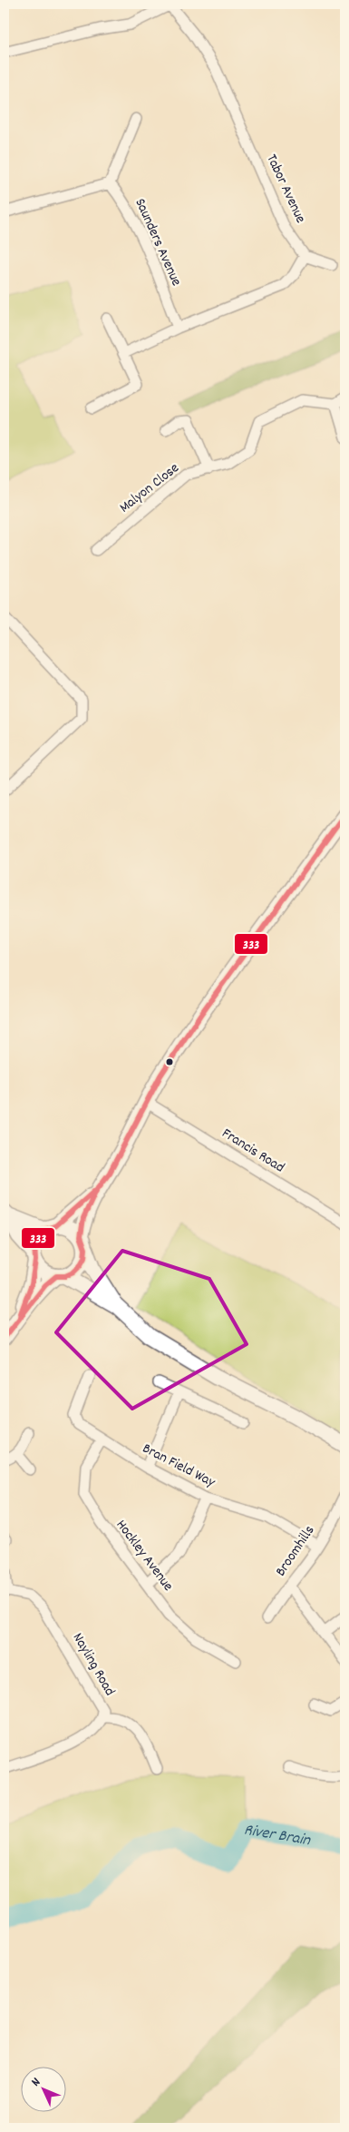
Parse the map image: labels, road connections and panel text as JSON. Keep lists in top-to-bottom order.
{
  "streets": {
    "street": [
      "Tabor Avenue",
      "Saunders Avenue",
      "Malyon Close",
      "Francis Road",
      "Bran Field Way",
      "Broomhills",
      "Hockley Avenue",
      "Nayling Road"
    ]
  },
  "crossings": [
    ["Bran Field Way", "Broomhills"],
    ["Bran Field Way", "Hockley Avenue"]
  ],
  "water": ["River Brain"],
  "lines": ["transit line 333"],
  "north": "top left"
}
